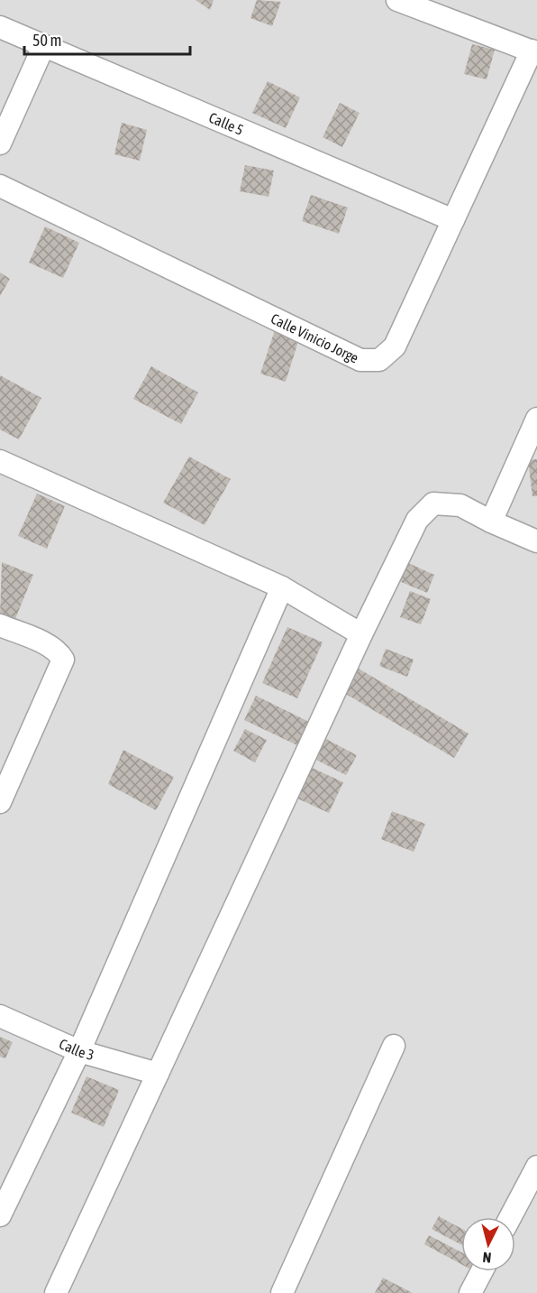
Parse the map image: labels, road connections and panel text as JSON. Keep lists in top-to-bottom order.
{
  "streets": {
    "street": ["Calle 5", "Calle Vinicio Jorge", "Calle 3"]
  },
  "crossings": [
    ["Calle 5", "Calle Vinicio Jorge"]
  ],
  "scale_bar": "50 m",
  "north": "bottom"
}
